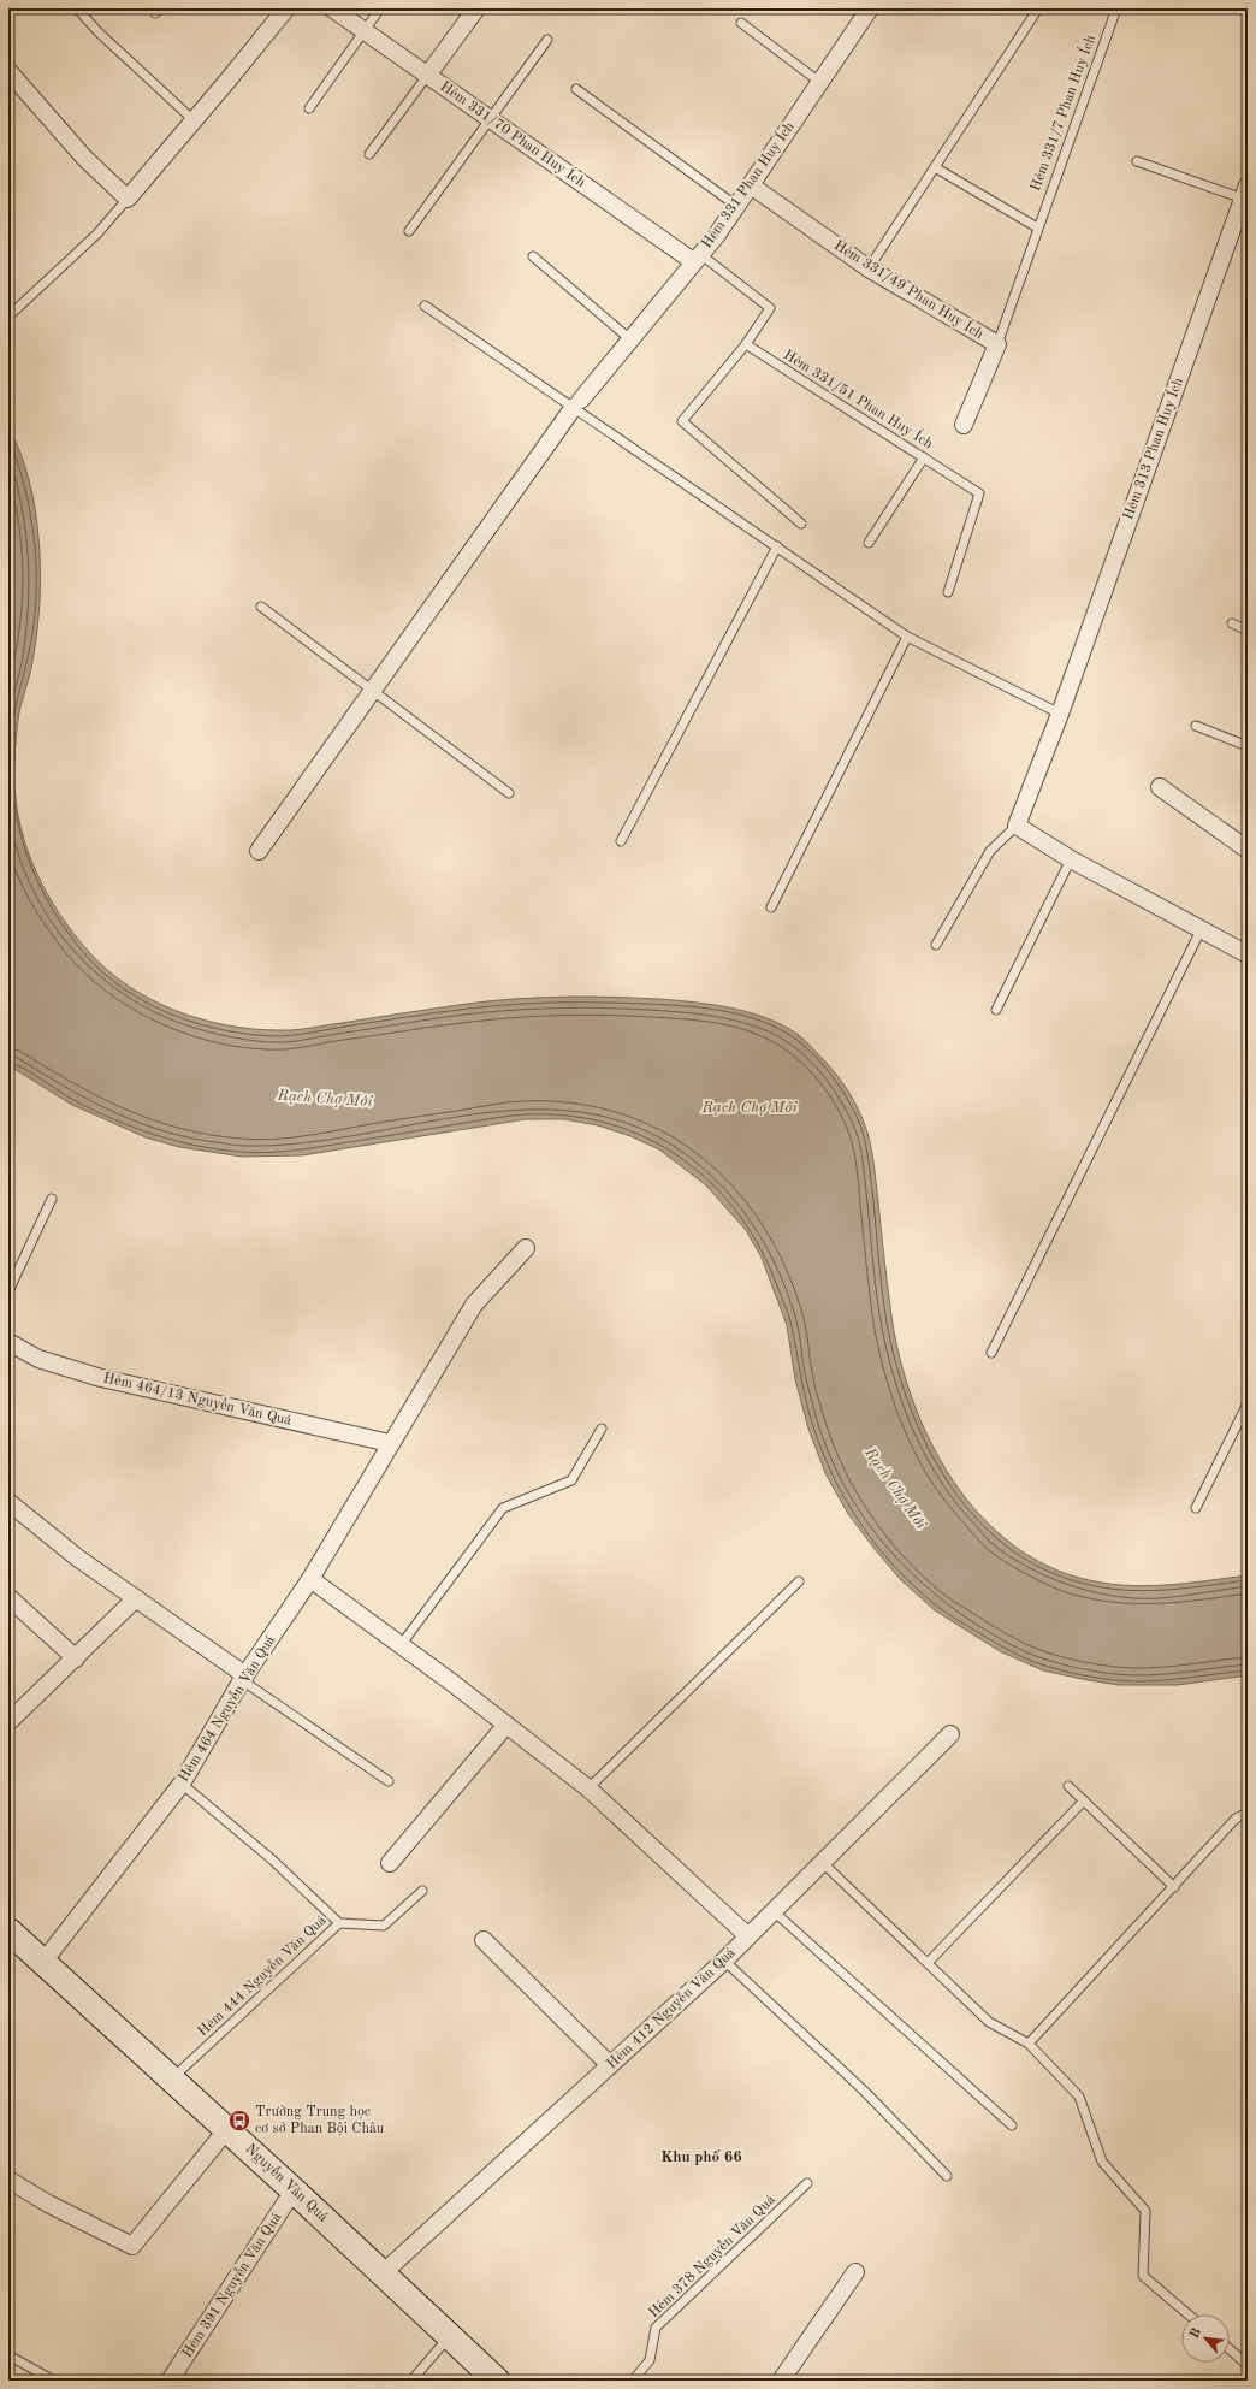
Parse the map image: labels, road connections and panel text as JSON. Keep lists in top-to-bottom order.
{
  "streets": {
    "main road": ["Nguyễn Văn Quá"],
    "street": [
      "Hẻm 331/70 Phan Huy Ích",
      "Hẻm 331 Phan Huy Ích",
      "Hẻm 331/49 Phan Huy Ích",
      "Hẻm 313 Phan Huy Ích",
      "Hẻm 464/13 Nguyễn Văn Quá",
      "Hẻm 464 Nguyễn Văn Quá",
      "Hẻm 412 Nguyễn Văn Quá",
      "Hẻm 391 Nguyễn Văn Quá"
    ],
    "lane": [
      "Hẻm 331/7 Phan Huy Ích",
      "Hẻm 331/51 Phan Huy Ích",
      "Hẻm 444 Nguyễn Văn Quá",
      "Hẻm 378 Nguyễn Văn Quá"
    ]
  },
  "crossings": [
    ["Hẻm 331/7 Phan Huy Ích", "Hẻm 331/49 Phan Huy Ích"],
    ["Hẻm 331/70 Phan Huy Ích", "Hẻm 331 Phan Huy Ích"],
    ["Hẻm 331 Phan Huy Ích", "Hẻm 331/49 Phan Huy Ích"],
    ["Hẻm 464/13 Nguyễn Văn Quá", "Hẻm 464 Nguyễn Văn Quá"],
    ["Hẻm 464 Nguyễn Văn Quá", "Nguyễn Văn Quá"],
    ["Hẻm 444 Nguyễn Văn Quá", "Nguyễn Văn Quá"],
    ["Hẻm 412 Nguyễn Văn Quá", "Nguyễn Văn Quá"],
    ["Nguyễn Văn Quá", "Hẻm 391 Nguyễn Văn Quá"]
  ],
  "districts": ["Khu phố 66"],
  "water": ["Rạch Chợ Mới"],
  "places": {
    "bus stop": ["Trường Trung học cơ sở Phan Bội Châu"]
  },
  "north": "top left"
}
